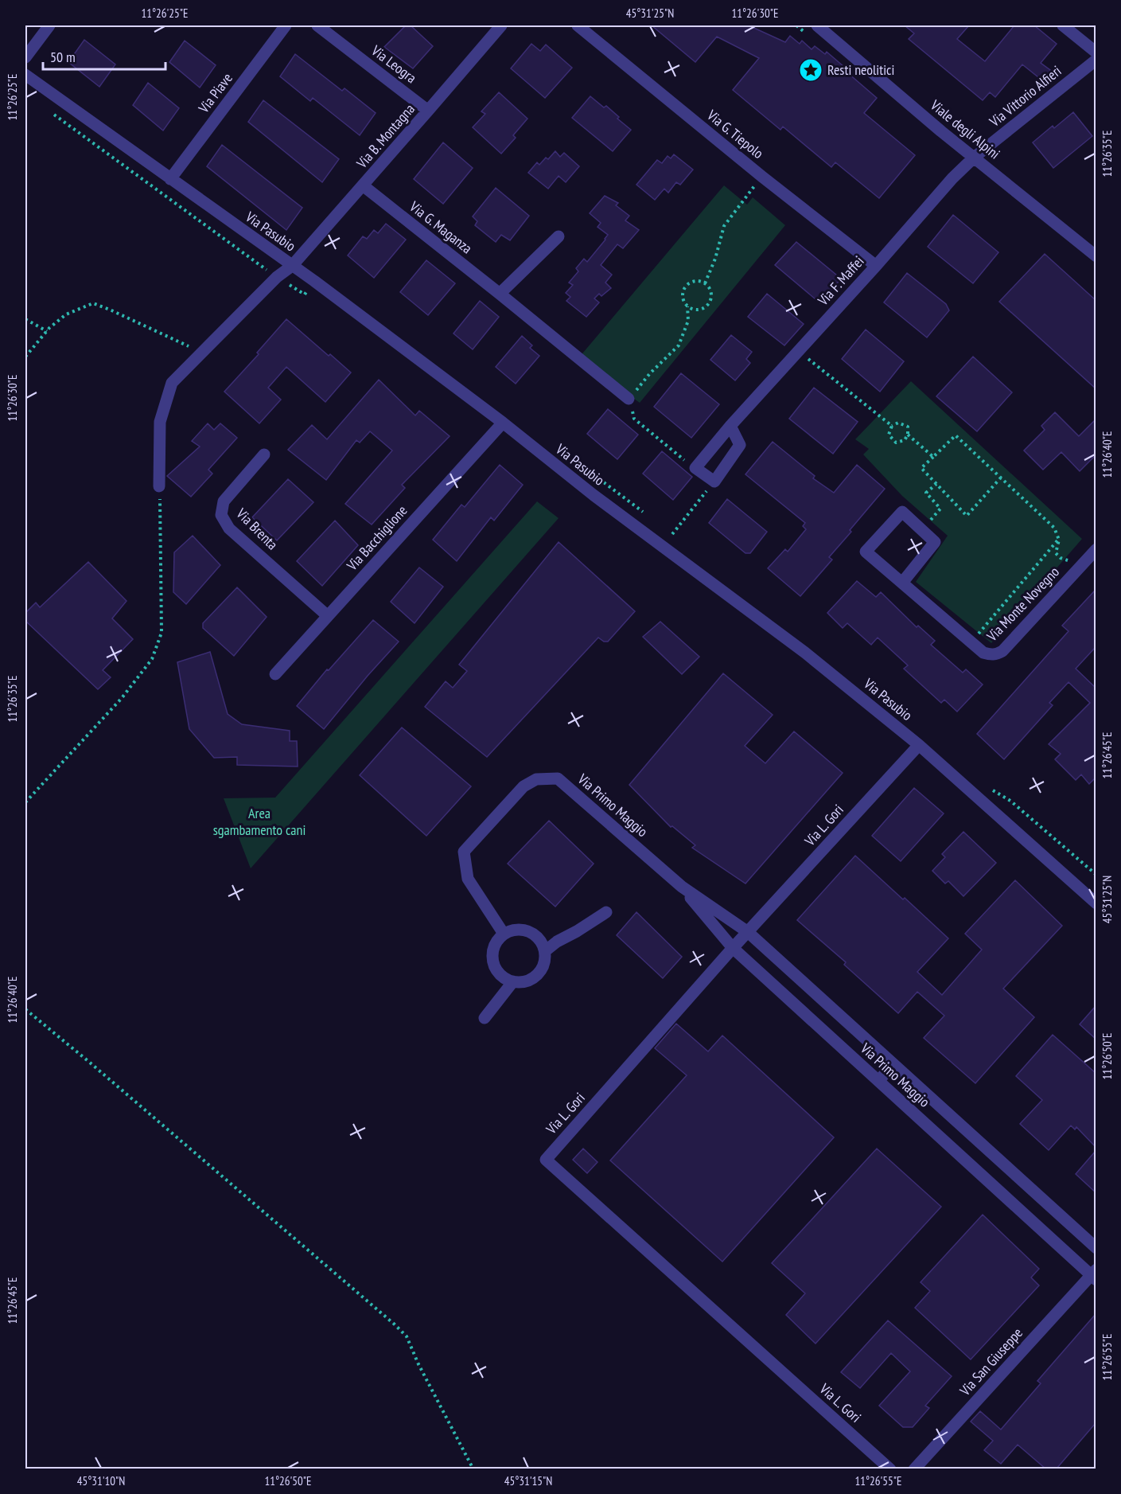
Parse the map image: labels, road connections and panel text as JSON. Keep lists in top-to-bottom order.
{
  "streets": {
    "street": [
      "Via Leogra",
      "Via Piave",
      "Via Vittorio Alfieri",
      "Viale degli Alpini",
      "Via G. Tiepolo",
      "Via B. Montagna",
      "Via G. Maganza",
      "Via Pasubio",
      "Via F. Maffei",
      "Via Brenta",
      "Via Bacchiglione",
      "Via Monte Novegno",
      "Via Primo Maggio",
      "Via L. Gori",
      "Via San Giuseppe"
    ]
  },
  "crossings": [
    ["Via Leogra", "Via B. Montagna"],
    ["Via Piave", "Via Pasubio"],
    ["Via Vittorio Alfieri", "Viale degli Alpini"],
    ["Via Vittorio Alfieri", "Via F. Maffei"],
    ["Viale degli Alpini", "Via F. Maffei"],
    ["Via G. Tiepolo", "Via F. Maffei"],
    ["Via B. Montagna", "Via G. Maganza"],
    ["Via B. Montagna", "Via Pasubio"],
    ["Via Pasubio", "Via Bacchiglione"],
    ["Via Pasubio", "Via L. Gori"],
    ["Via Brenta", "Via Bacchiglione"],
    ["Via Primo Maggio", "Via L. Gori"],
    ["Via Primo Maggio", "Via San Giuseppe"]
  ],
  "parks": ["Area sgambamento cani"],
  "places": {
    "place": ["Resti neolitici"]
  },
  "scale_bar": "50 m",
  "coordinates": [
    "11°26'25\"E",
    "45°31'25\"N",
    "11°26'30\"E",
    "11°26'35\"E",
    "11°26'40\"E",
    "11°26'45\"E",
    "11°26'50\"E",
    "11°26'55\"E",
    "45°31'10\"N",
    "45°31'15\"N"
  ]
}
